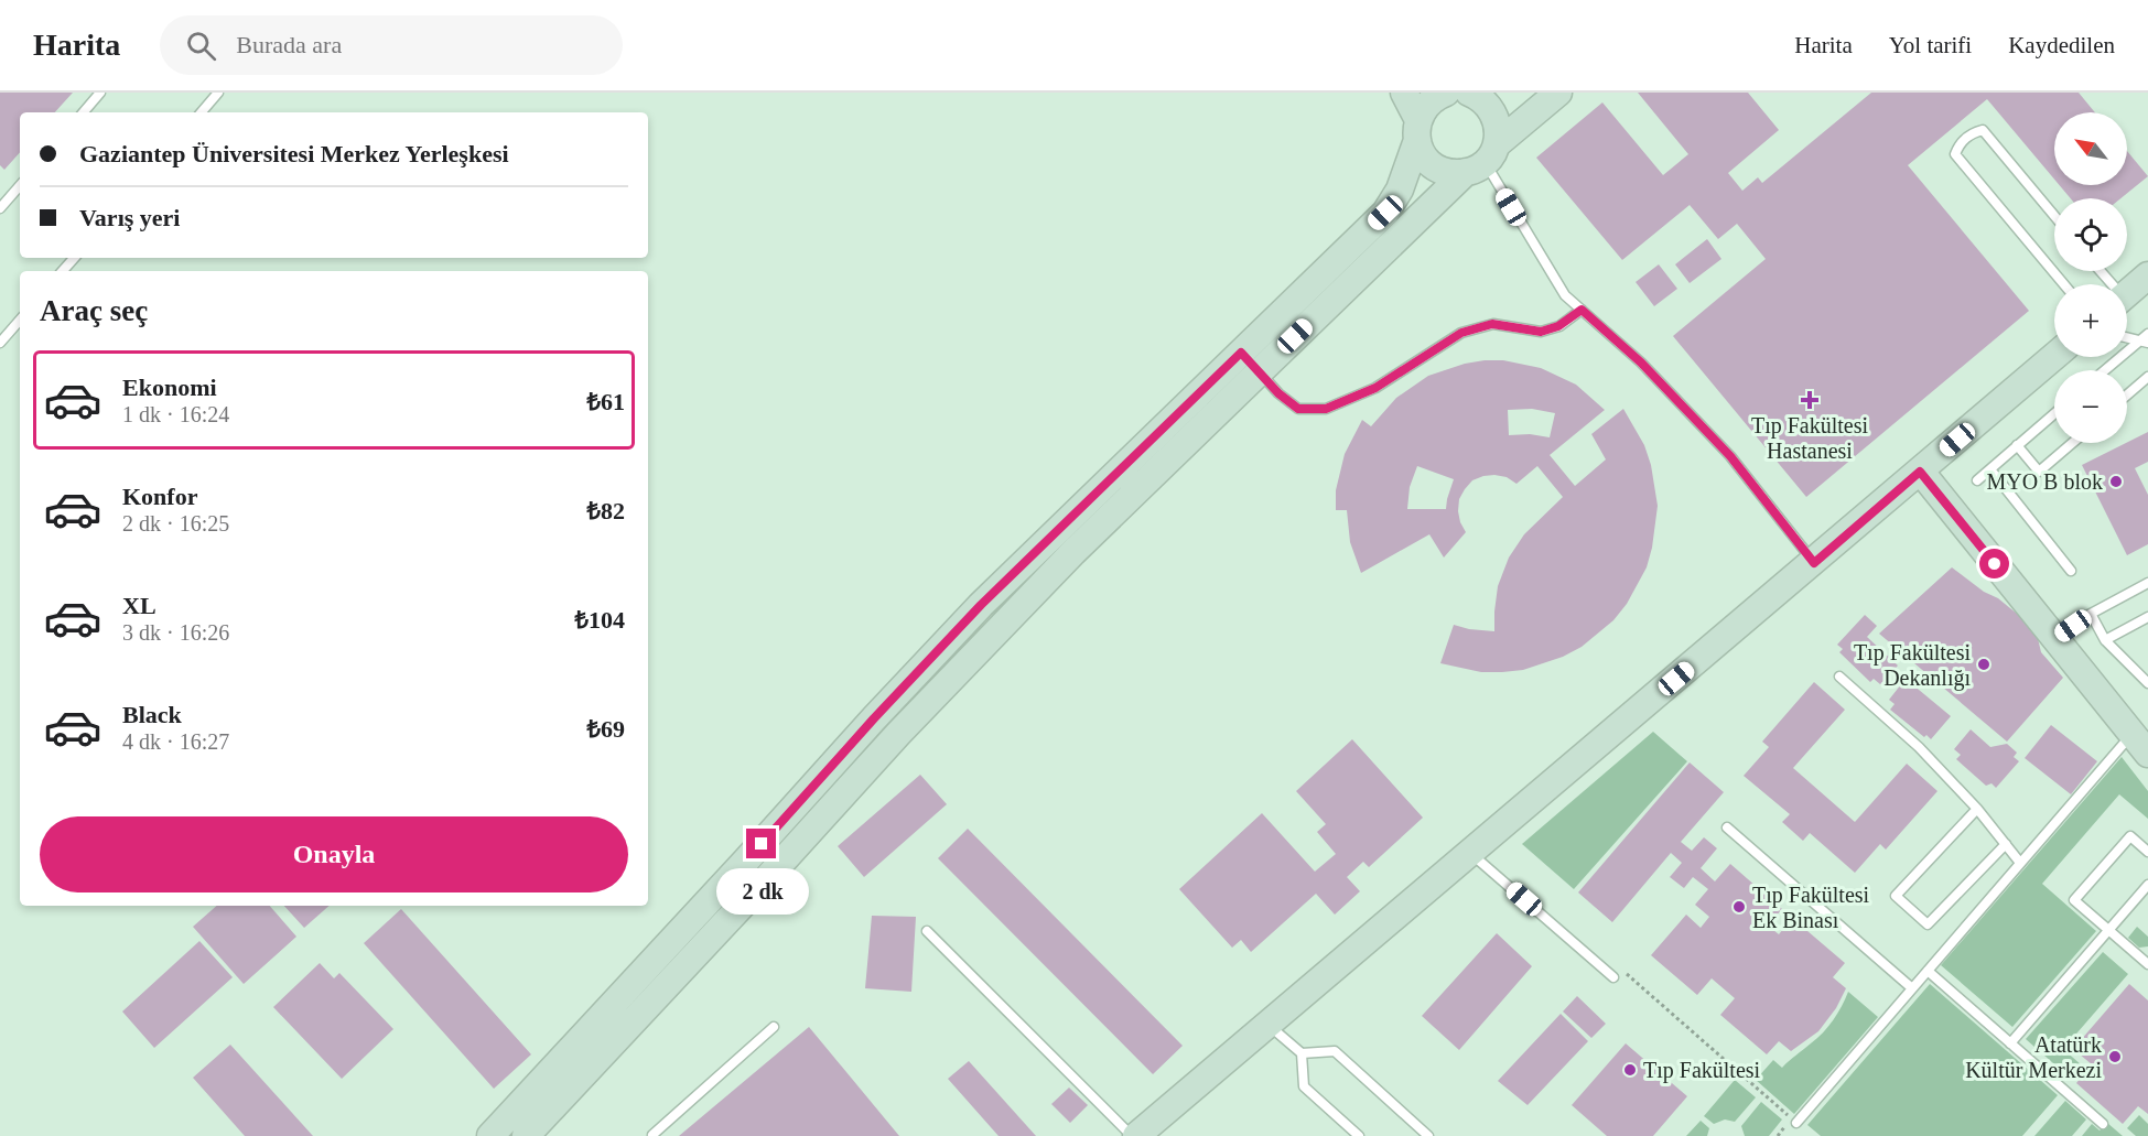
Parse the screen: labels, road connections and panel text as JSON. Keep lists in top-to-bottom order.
{
  "places": {
    "health": ["Tıp Fakültesi Hastanesi"],
    "other": [
      "MYO B blok",
      "Tıp Fakültesi Dekanlığı",
      "Tıp Fakültesi Ek Binası",
      "Atatürk Kültür Merkezi",
      "Tıp Fakültesi"
    ]
  },
  "north": "top left",
  "page": {
    "header": "Harita",
    "search": "Burada ara",
    "nav": ["Harita", "Yol tarifi", "Kaydedilen"],
    "map_buttons": ["+", "−"],
    "banner": ["Gaziantep Üniversitesi Merkez Yerleşkesi", "Varış yeri"],
    "heading": "Araç seç",
    "list": [
      {
        "name": "Ekonomi",
        "note": "1 dk · 16:24",
        "value": "₺61"
      },
      {
        "name": "Konfor",
        "note": "2 dk · 16:25",
        "value": "₺82"
      },
      {
        "name": "XL",
        "note": "3 dk · 16:26",
        "value": "₺104"
      },
      {
        "name": "Black",
        "note": "4 dk · 16:27",
        "value": "₺69"
      }
    ],
    "buttons": "Onayla",
    "bubble": "2 dk"
  }
}
